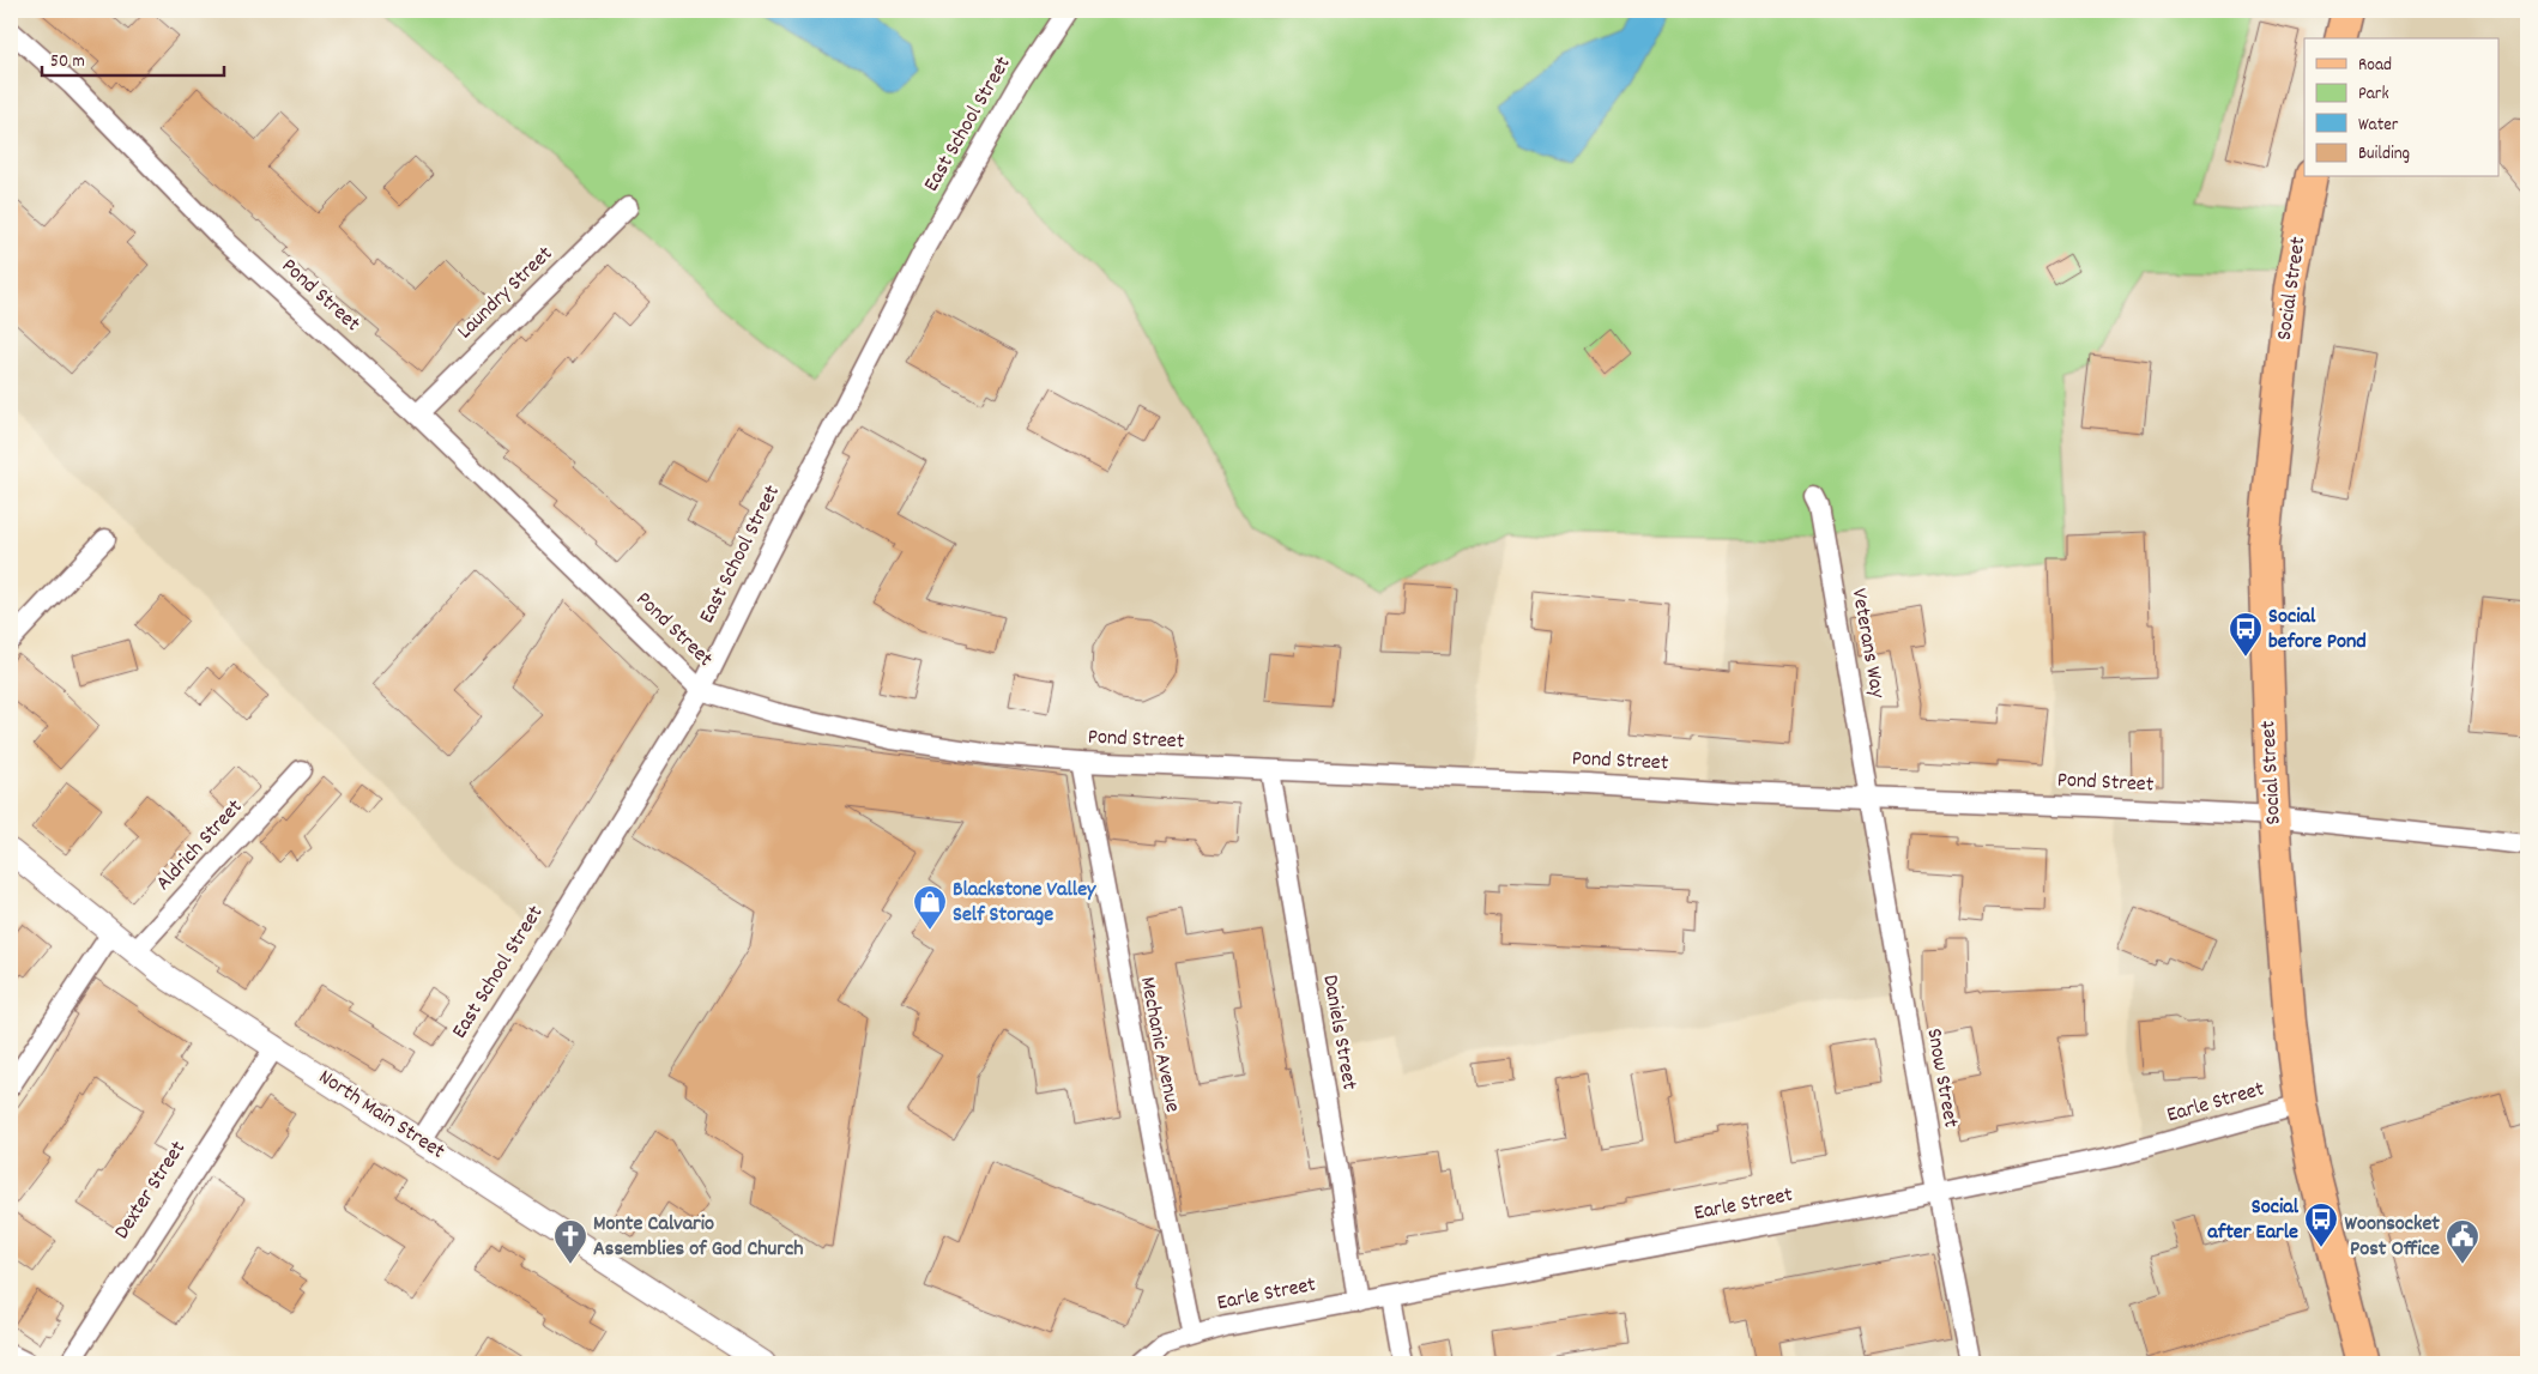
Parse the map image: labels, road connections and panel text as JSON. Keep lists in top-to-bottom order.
{
  "streets": {
    "main road": ["Social Street"],
    "street": [
      "East School Street",
      "Laundry Street",
      "Pond Street",
      "Veterans Way",
      "Aldrich Street",
      "Daniels Street",
      "Mechanic Avenue",
      "Snow Street",
      "Earle Street",
      "North Main Street",
      "Dexter Street"
    ]
  },
  "crossings": [
    ["East School Street", "Pond Street"],
    ["East School Street", "North Main Street"],
    ["Social Street", "Pond Street"],
    ["Social Street", "Earle Street"],
    ["Laundry Street", "Pond Street"],
    ["Pond Street", "Veterans Way"],
    ["Pond Street", "Daniels Street"],
    ["Pond Street", "Mechanic Avenue"],
    ["Pond Street", "Snow Street"],
    ["Veterans Way", "Snow Street"],
    ["Aldrich Street", "North Main Street"],
    ["Daniels Street", "Earle Street"],
    ["Mechanic Avenue", "Earle Street"],
    ["Snow Street", "Earle Street"],
    ["North Main Street", "Dexter Street"]
  ],
  "places": {
    "bus stop": ["Social before Pond", "Social after Earle"],
    "shop": ["Blackstone Valley Self Storage"],
    "church": ["Monte Calvario Assemblies of God Church"],
    "public building": ["Woonsocket Post Office"]
  },
  "legend": [
    "Road",
    "Park",
    "Water",
    "Building"
  ],
  "scale_bar": "50 m"
}
